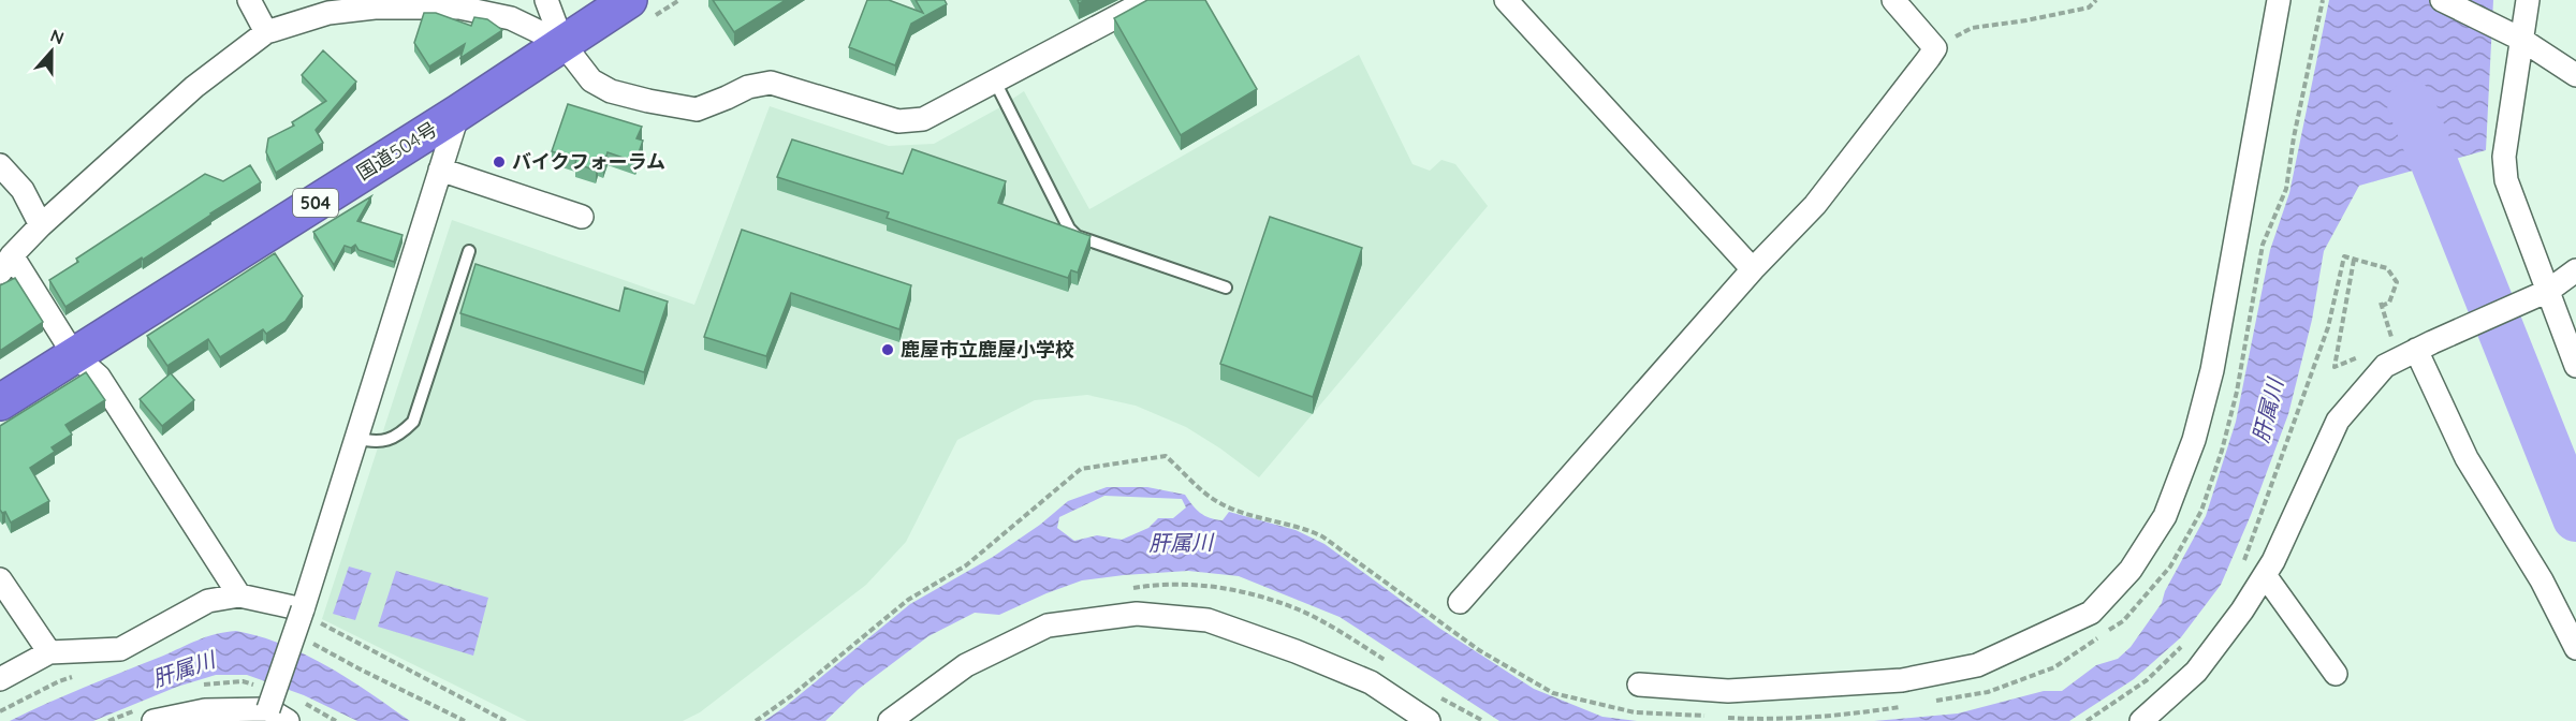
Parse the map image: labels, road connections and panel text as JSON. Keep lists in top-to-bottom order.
{
  "streets": {
    "highway": ["国道504号", "504"]
  },
  "water": ["肝属川"],
  "places": ["バイクフォーラム", "鹿屋市立鹿屋小学校"],
  "north": "top"
}
